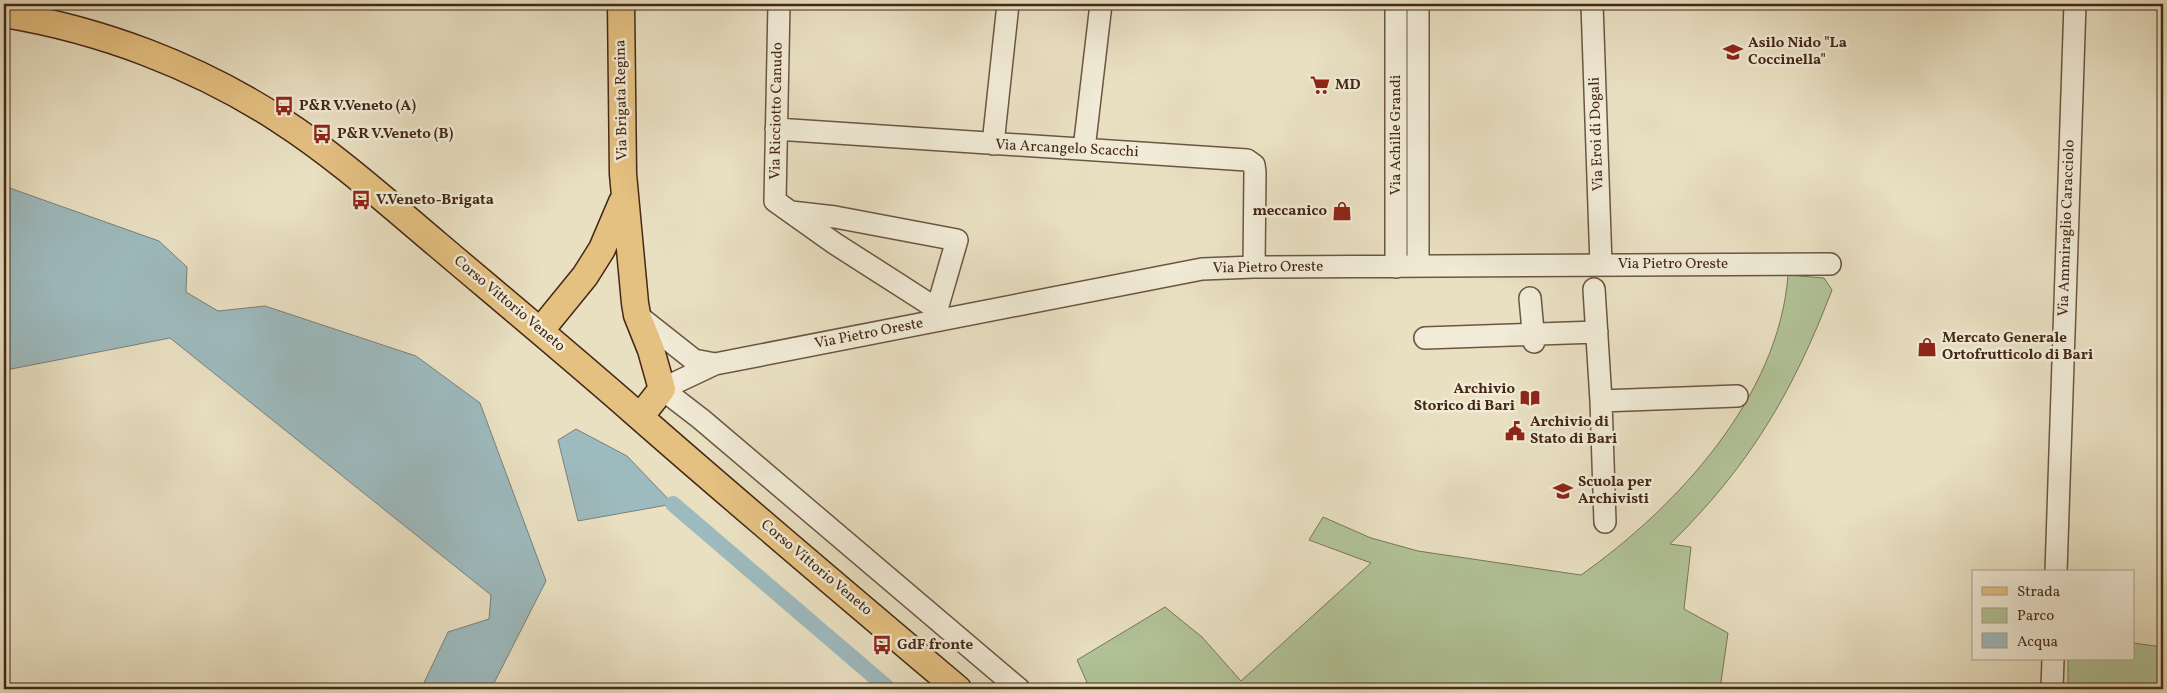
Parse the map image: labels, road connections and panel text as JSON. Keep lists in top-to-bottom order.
{
  "streets": {
    "main road": ["Via Brigata Regina", "Corso Vittorio Veneto"],
    "street": [
      "Via Ricciotto Canudo",
      "Via Eroi di Dogali",
      "Via Achille Grandi",
      "Via Arcangelo Scacchi",
      "Via Ammiraglio Caracciolo",
      "Via Pietro Oreste"
    ]
  },
  "crossings": [
    ["Via Brigata Regina", "Via Pietro Oreste"],
    ["Via Ricciotto Canudo", "Via Arcangelo Scacchi"],
    ["Via Eroi di Dogali", "Via Pietro Oreste"],
    ["Via Achille Grandi", "Via Pietro Oreste"],
    ["Via Arcangelo Scacchi", "Via Pietro Oreste"]
  ],
  "places": {
    "school or university": ["Asilo Nido \"La Coccinella\"", "Scuola per Archivisti"],
    "supermarket": ["MD"],
    "bus stop": [
      "P&R V.Veneto (A)",
      "P&R V.Veneto (B)",
      "V.Veneto-Brigata",
      "GdF fronte"
    ],
    "shop": ["meccanico", "Mercato Generale Ortofrutticolo di Bari"],
    "library": ["Archivio Storico di Bari"],
    "public building": ["Archivio di Stato di Bari"]
  },
  "legend": ["Strada", "Parco", "Acqua"]
}
